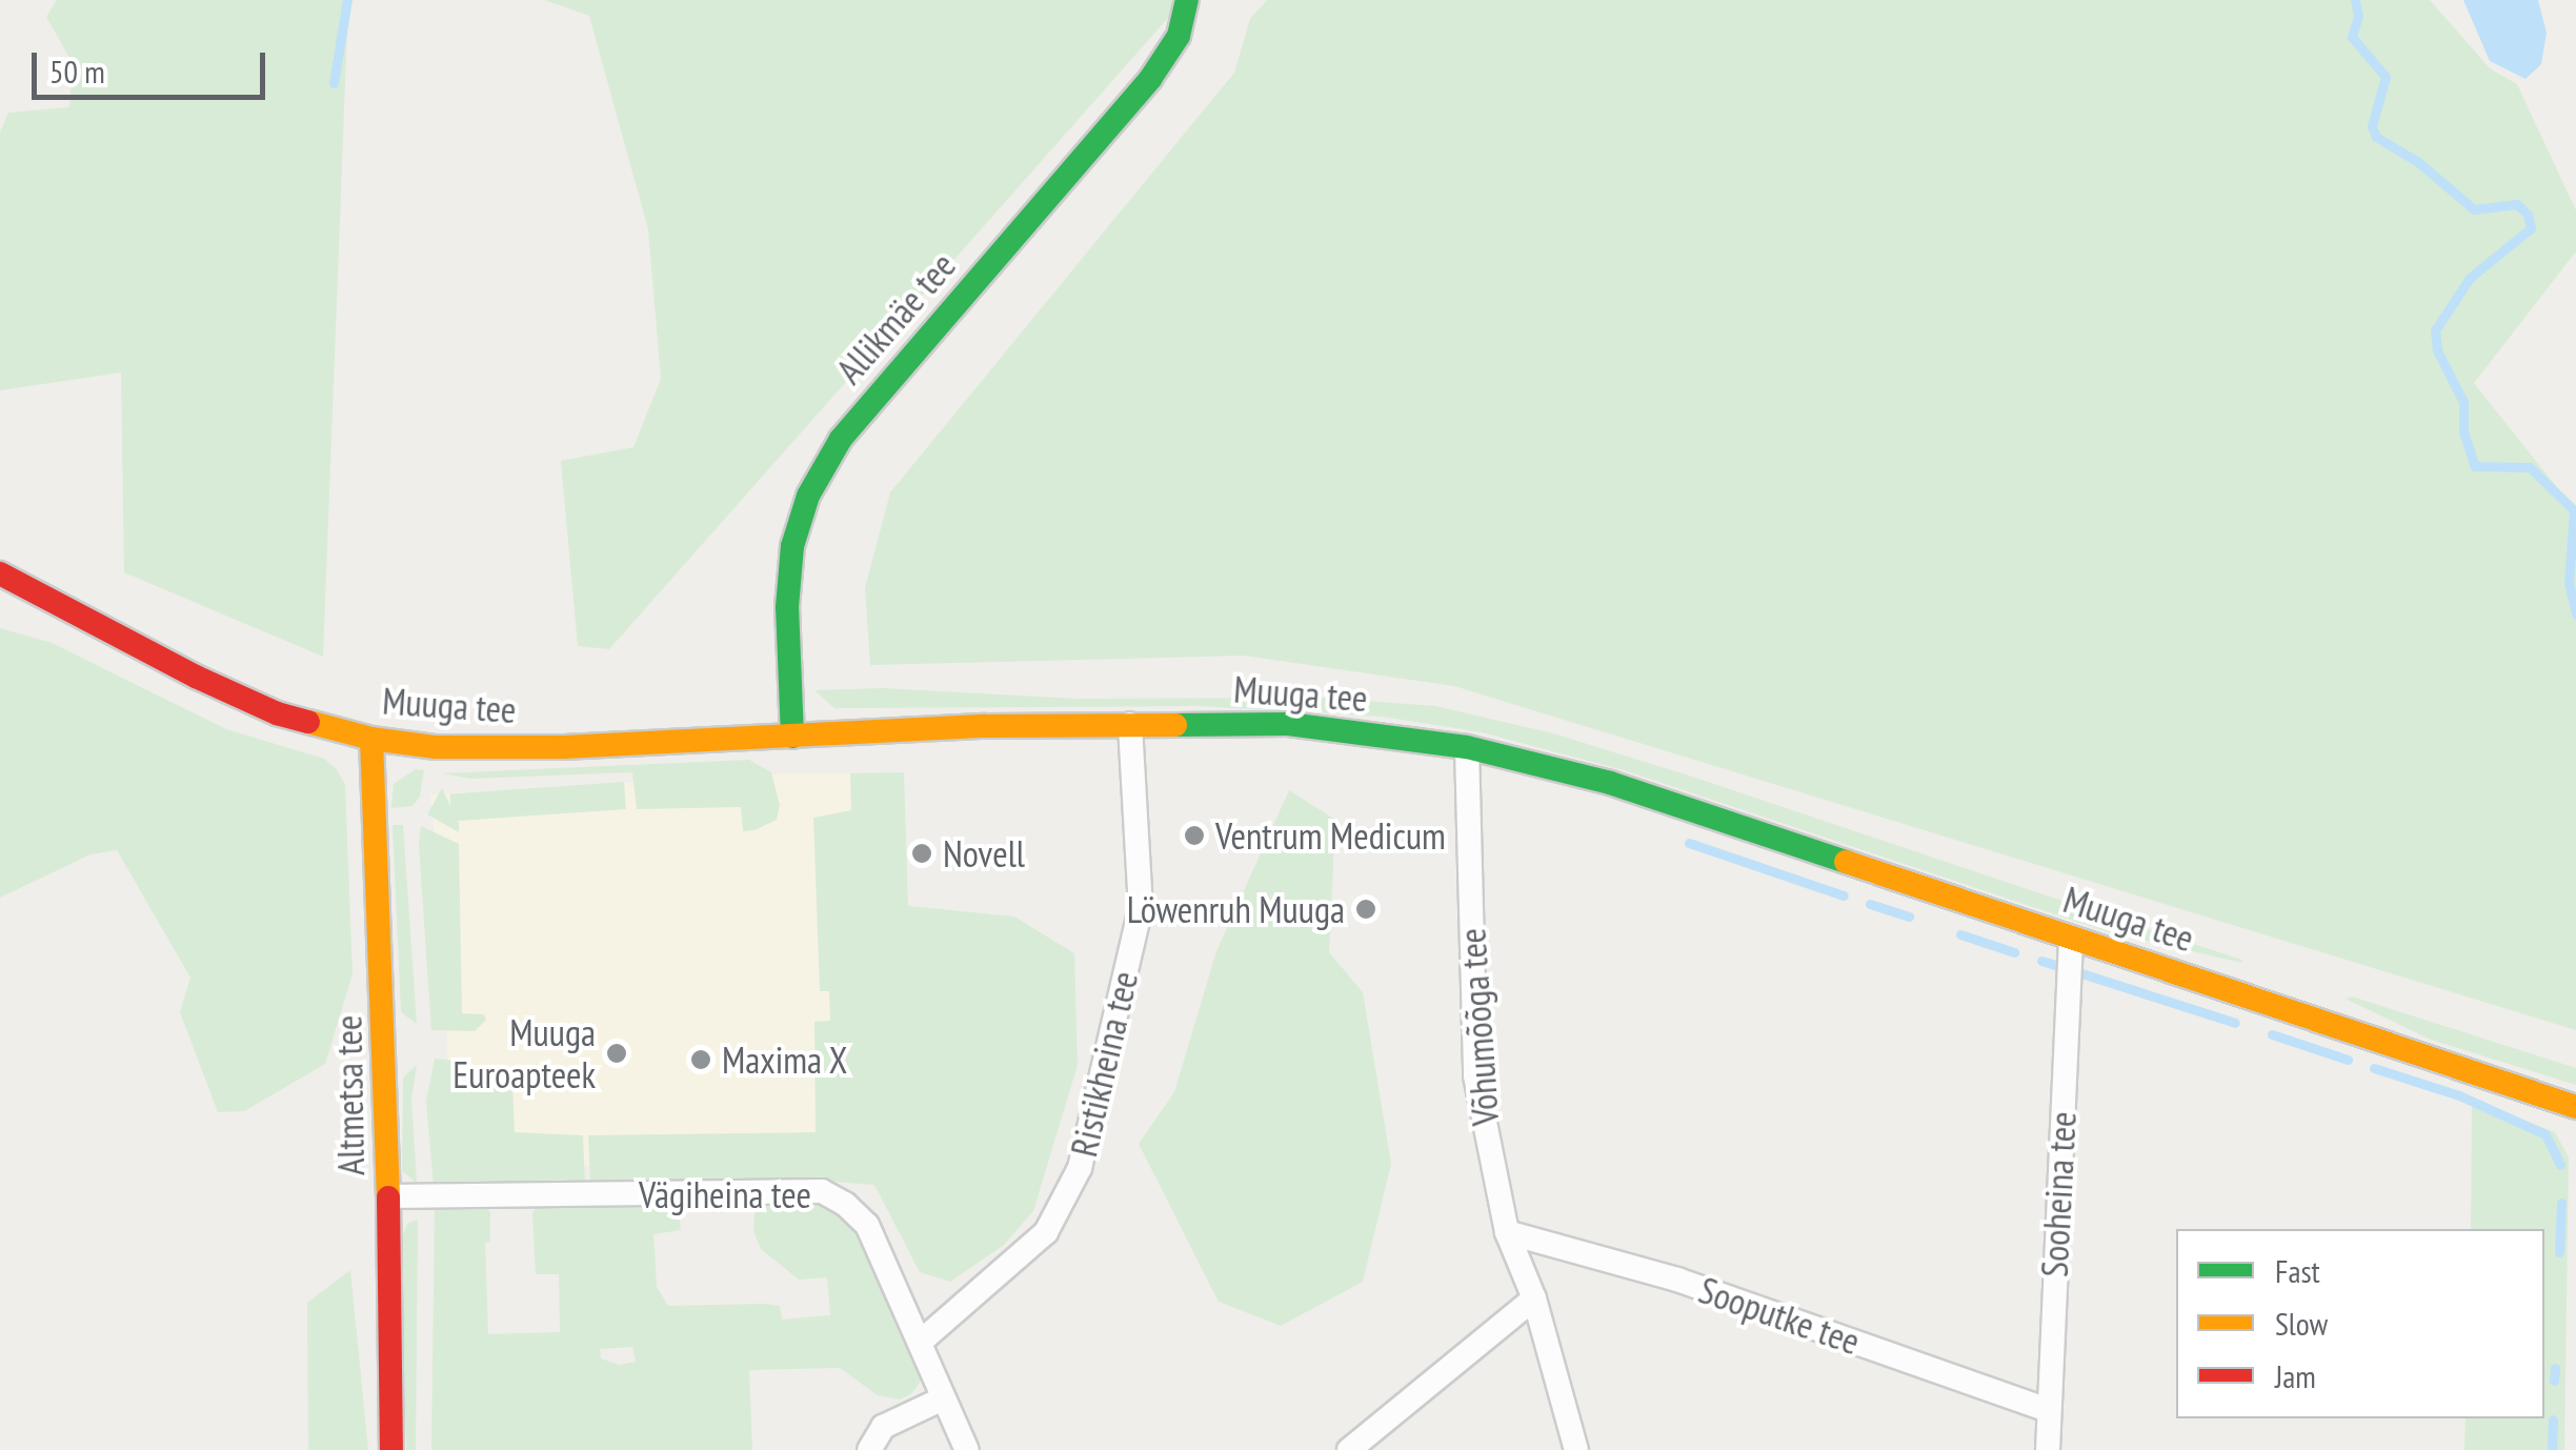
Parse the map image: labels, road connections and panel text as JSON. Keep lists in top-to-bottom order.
{
  "streets": {
    "main road": ["Allikmäe tee", "Muuga tee", "Altmetsa tee"],
    "street": [
      "Võhumõõga tee",
      "Ristikheina tee",
      "Vägiheina tee",
      "Sooheina tee",
      "Sooputke tee"
    ]
  },
  "crossings": [
    ["Allikmäe tee", "Muuga tee"],
    ["Muuga tee", "Võhumõõga tee"],
    ["Muuga tee", "Ristikheina tee"],
    ["Muuga tee", "Altmetsa tee"],
    ["Muuga tee", "Sooheina tee"],
    ["Võhumõõga tee", "Sooputke tee"],
    ["Ristikheina tee", "Vägiheina tee"],
    ["Altmetsa tee", "Vägiheina tee"],
    ["Sooheina tee", "Sooputke tee"]
  ],
  "places": [
    "Ventrum Medicum",
    "Novell",
    "Löwenruh Muuga",
    "Muuga Euroapteek",
    "Maxima X"
  ],
  "legend": ["Fast", "Slow", "Jam"],
  "scale_bar": "50 m"
}
